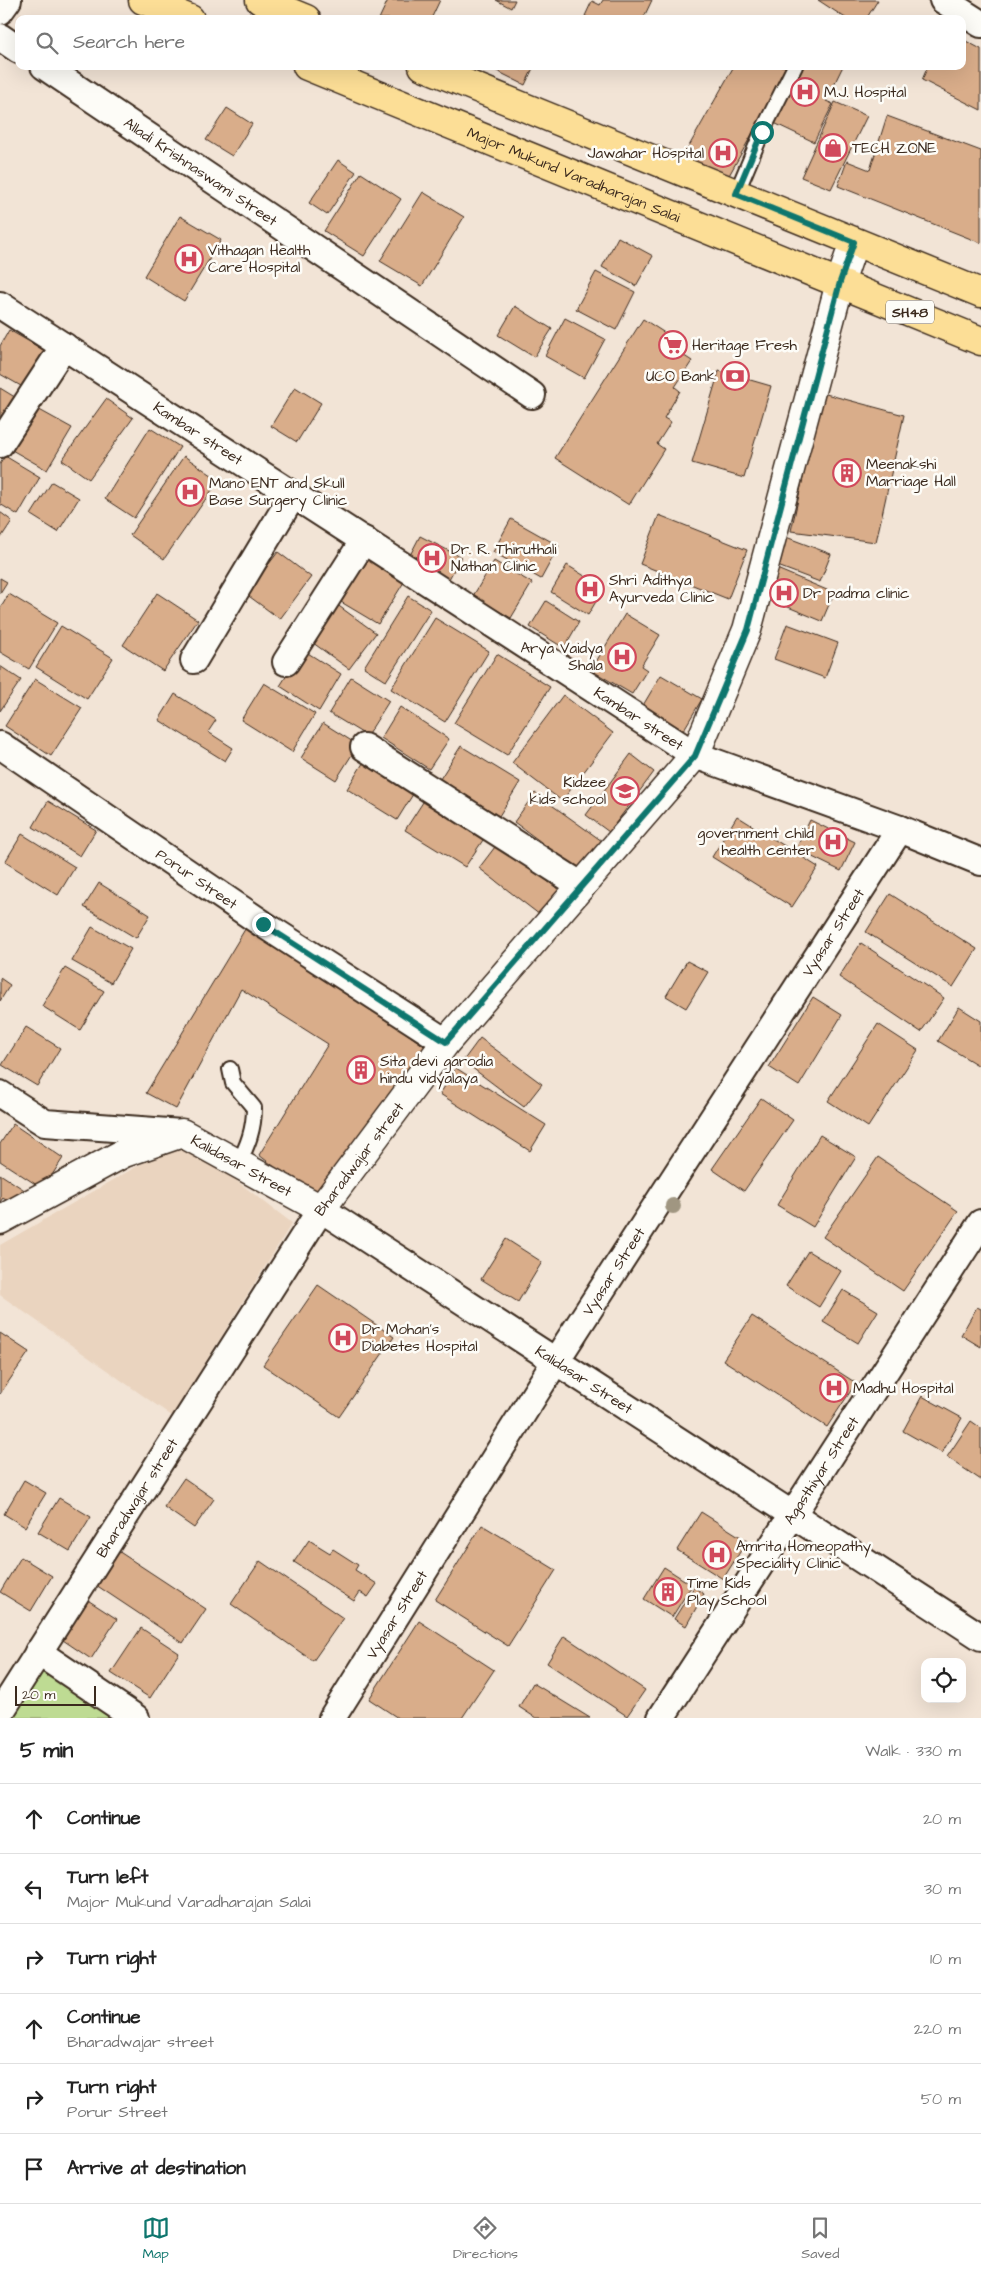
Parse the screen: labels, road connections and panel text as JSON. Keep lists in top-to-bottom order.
{
  "streets": {
    "main road": ["Major Mukund Varadharajan Salai", "SH48"],
    "street": [
      "Alladi Krishnaswami Street",
      "Kambar street",
      "Porur Street",
      "Vyasar Street",
      "Bharadwajar street",
      "Kalidasar Street",
      "Agasthiyar Street"
    ]
  },
  "crossings": [
    ["Major Mukund Varadharajan Salai", "SH48"],
    ["Major Mukund Varadharajan Salai", "Bharadwajar street"],
    ["SH48", "Bharadwajar street"],
    ["Kambar street", "Vyasar Street"],
    ["Kambar street", "Bharadwajar street"],
    ["Porur Street", "Bharadwajar street"],
    ["Vyasar Street", "Kalidasar Street"],
    ["Bharadwajar street", "Kalidasar Street"],
    ["Kalidasar Street", "Agasthiyar Street"]
  ],
  "places": {
    "hospital": [
      "M.J. Hospital",
      "Jawahar Hospital",
      "Vithagan Health Care Hospital",
      "Mano ENT and Skull Base Surgery Clinic",
      "Dr. R. Thiruthali Nathan Clinic",
      "Shri Adithya Ayurveda Clinic",
      "Dr padma clinic",
      "Arya Vaidya Shala",
      "government child health center",
      "Dr Mohan's Diabetes Hospital",
      "Madhu Hospital",
      "Amrita Homeopathy Speciality Clinic"
    ],
    "shop": ["TECH ZONE"],
    "supermarket": ["Heritage Fresh"],
    "bank": ["UCO Bank"],
    "building": ["Meenakshi Marriage Hall", "Sita devi garodia hindu vidyalaya", "Time Kids Play School"],
    "school or university": ["Kidzee kids school"]
  },
  "scale_bar": "20 m",
  "page": {
    "search": "Search here",
    "scale": "20 m",
    "heading": ["5 min", "Walk · 330 m"],
    "list": [
      ["Continue", "20 m"],
      ["Turn left", "Major Mukund Varadharajan Salai", "30 m"],
      ["Turn right", "10 m"],
      ["Continue", "Bharadwajar street", "220 m"],
      ["Turn right", "Porur Street", "50 m"],
      "Arrive at destination"
    ],
    "nav": ["Map", "Directions", "Saved"]
  }
}
